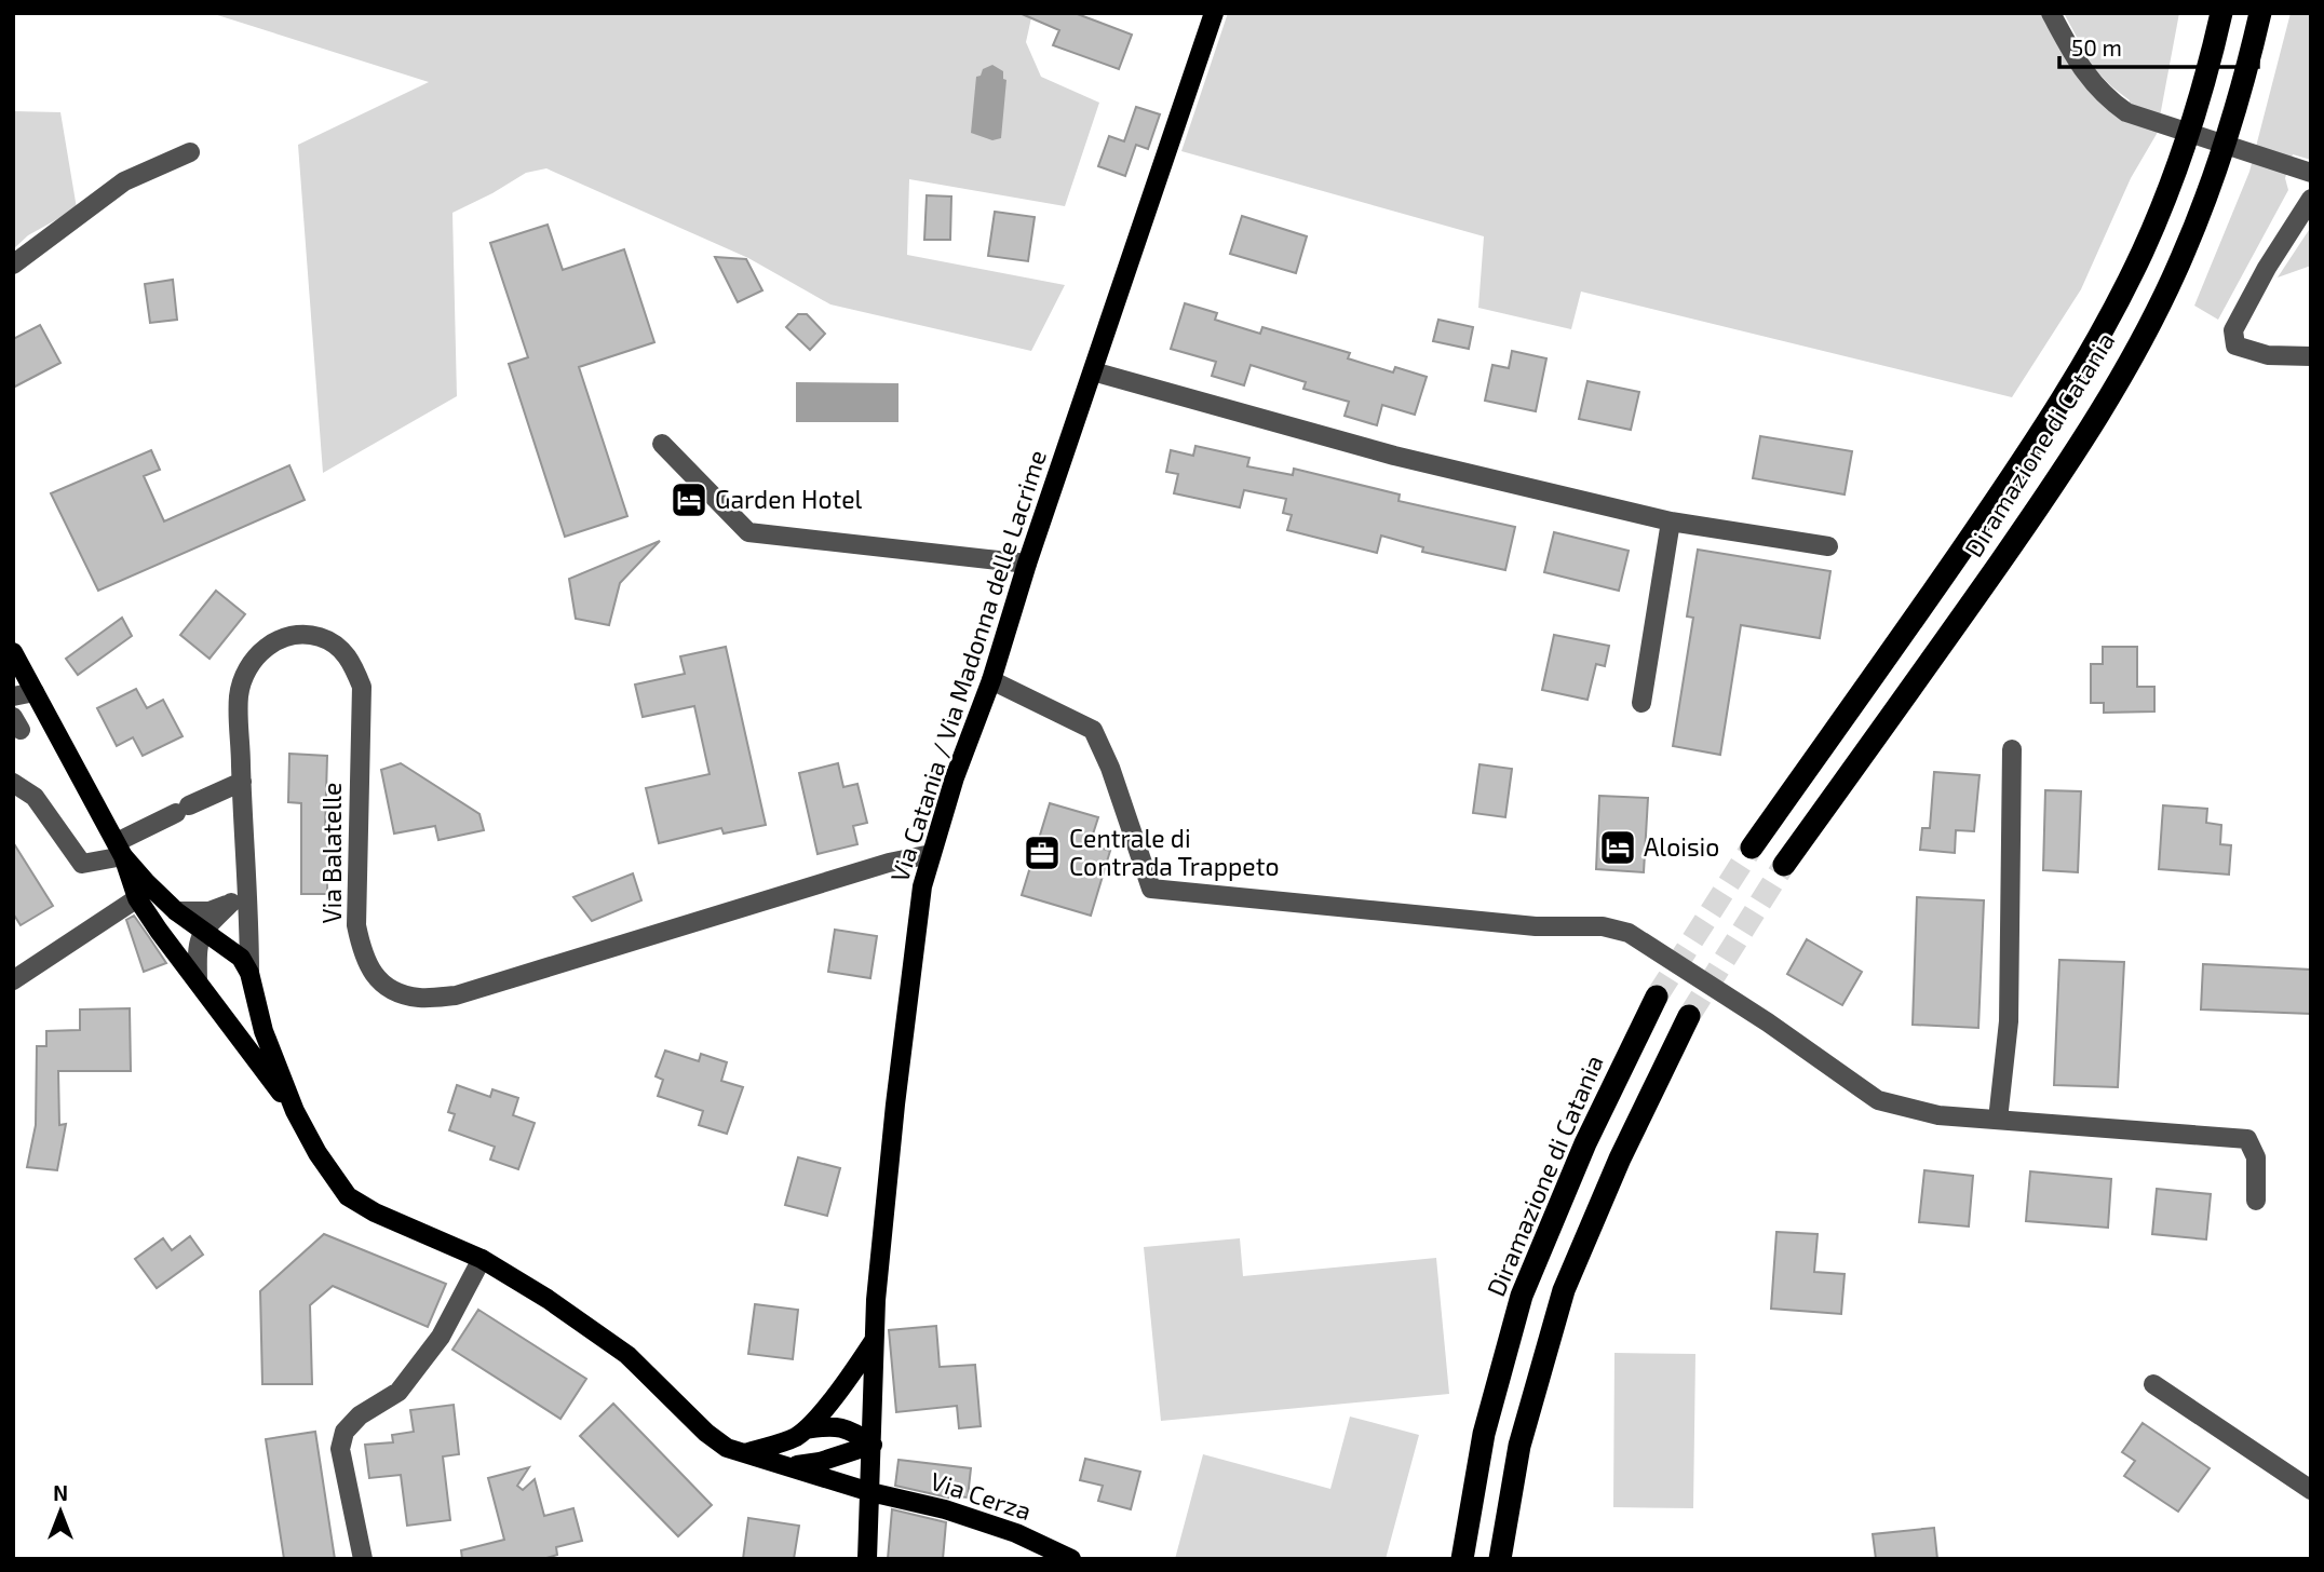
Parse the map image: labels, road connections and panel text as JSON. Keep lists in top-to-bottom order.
{
  "streets": {
    "highway": ["Diramazione di Catania"],
    "main road": ["Via Catania / Via Madonna delle Lacrime", "Via Cerza"],
    "street": ["Via Balatelle"]
  },
  "crossings": [
    ["Via Catania / Via Madonna delle Lacrime", "Via Balatelle"],
    ["Via Catania / Via Madonna delle Lacrime", "Via Cerza"]
  ],
  "places": {
    "hotel": ["Garden Hotel", "Aloisio"],
    "office": ["Centrale di Contrada Trappeto"]
  },
  "scale_bar": "50 m",
  "north": "top"
}
